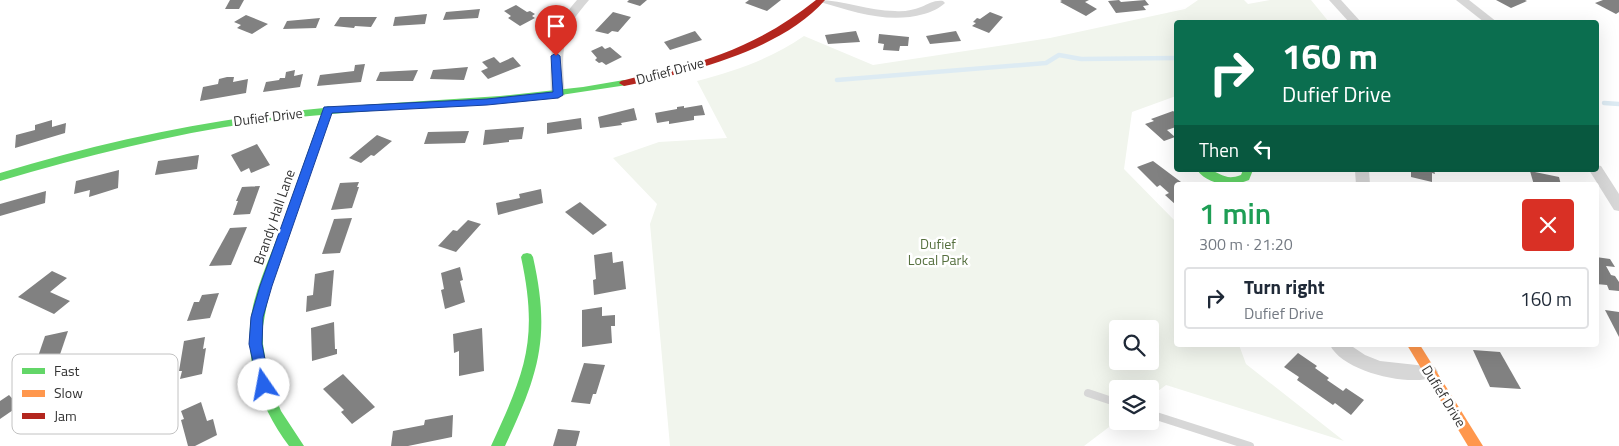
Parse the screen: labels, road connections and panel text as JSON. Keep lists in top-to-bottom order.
{
  "streets": {
    "street": ["Dufief Drive", "Brandy Hall Lane"]
  },
  "crossings": [
    ["Dufief Drive", "Brandy Hall Lane"]
  ],
  "parks": ["Dufief Local Park"],
  "legend": ["Fast", "Slow", "Jam"],
  "page": {
    "turn": ["160 m", "Dufief Drive"],
    "then": "Then",
    "heading": ["1 min", "300 m · 21:20"],
    "list": [
      {
        "name": "Turn right",
        "note": "Dufief Drive",
        "value": "160 m"
      }
    ]
  }
}
